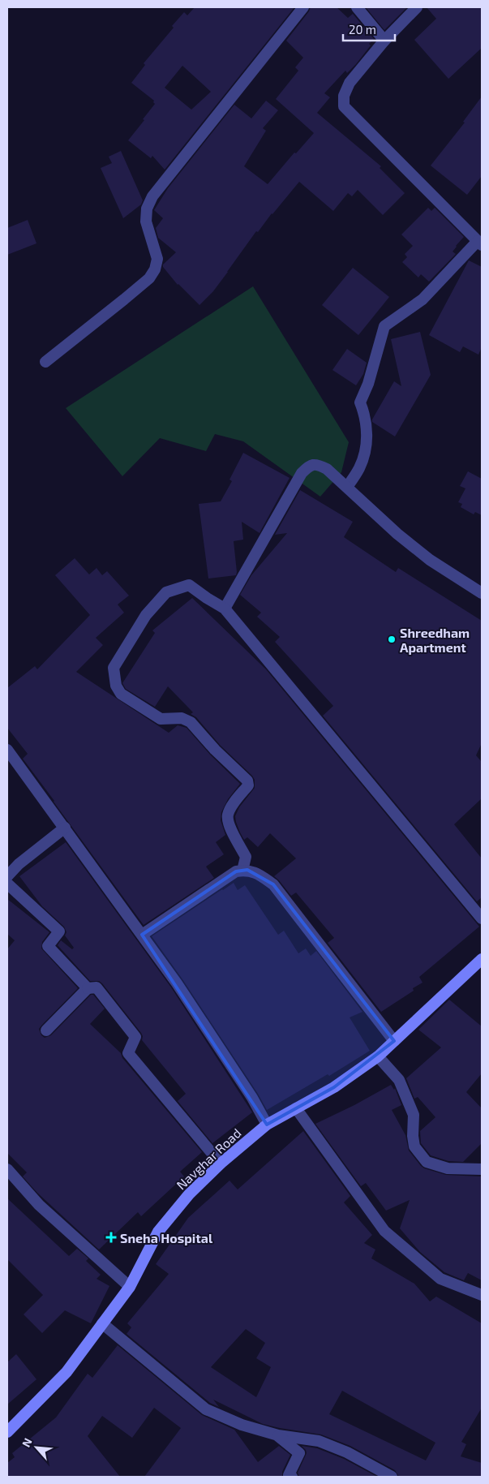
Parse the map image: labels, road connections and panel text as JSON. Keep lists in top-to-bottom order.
{
  "streets": {
    "main road": ["Navghar Road"]
  },
  "places": {
    "other": ["Shreedham Apartment"],
    "health": ["Sneha Hospital"]
  },
  "scale_bar": "20 m",
  "north": "top left"
}
